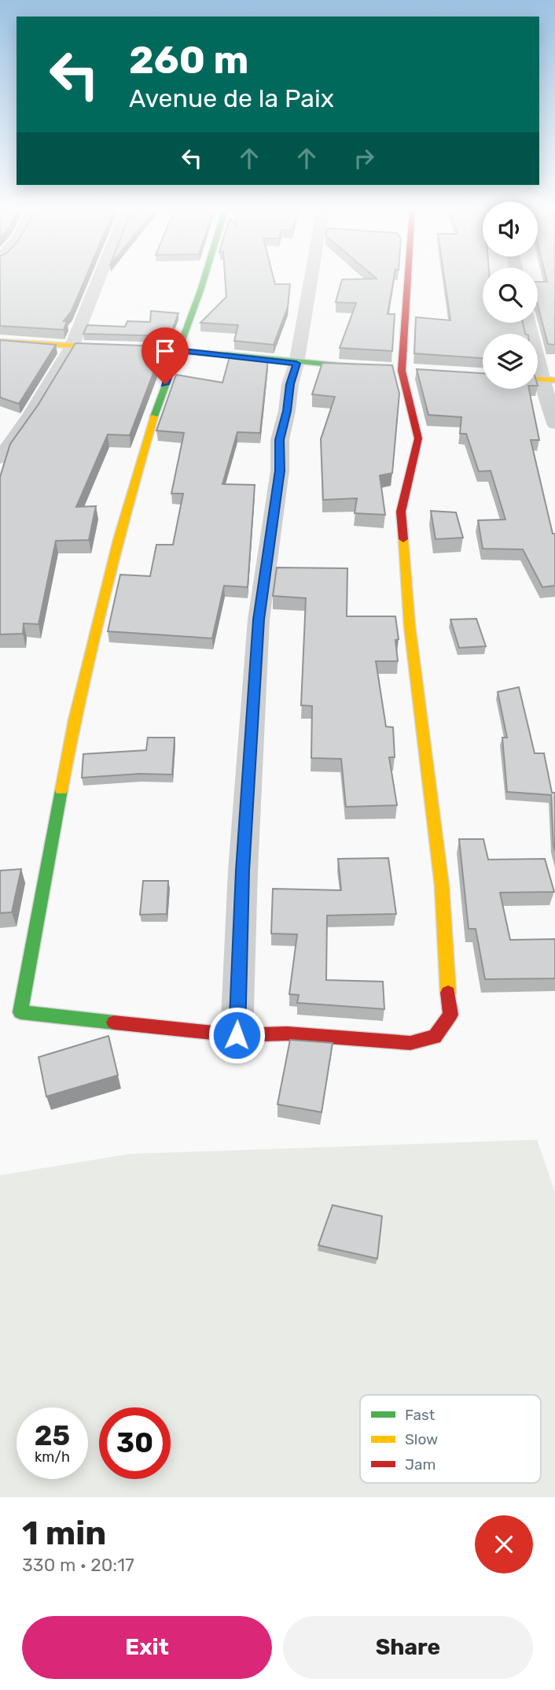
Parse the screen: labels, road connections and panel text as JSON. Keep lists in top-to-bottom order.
{
  "legend": ["Fast", "Slow", "Jam"],
  "page": {
    "turn": ["260 m", "Avenue de la Paix"],
    "speed": "25 km/h",
    "limit": "30",
    "heading": ["1 min", "330 m · 20:17"],
    "buttons": ["Exit", "Share"]
  }
}
